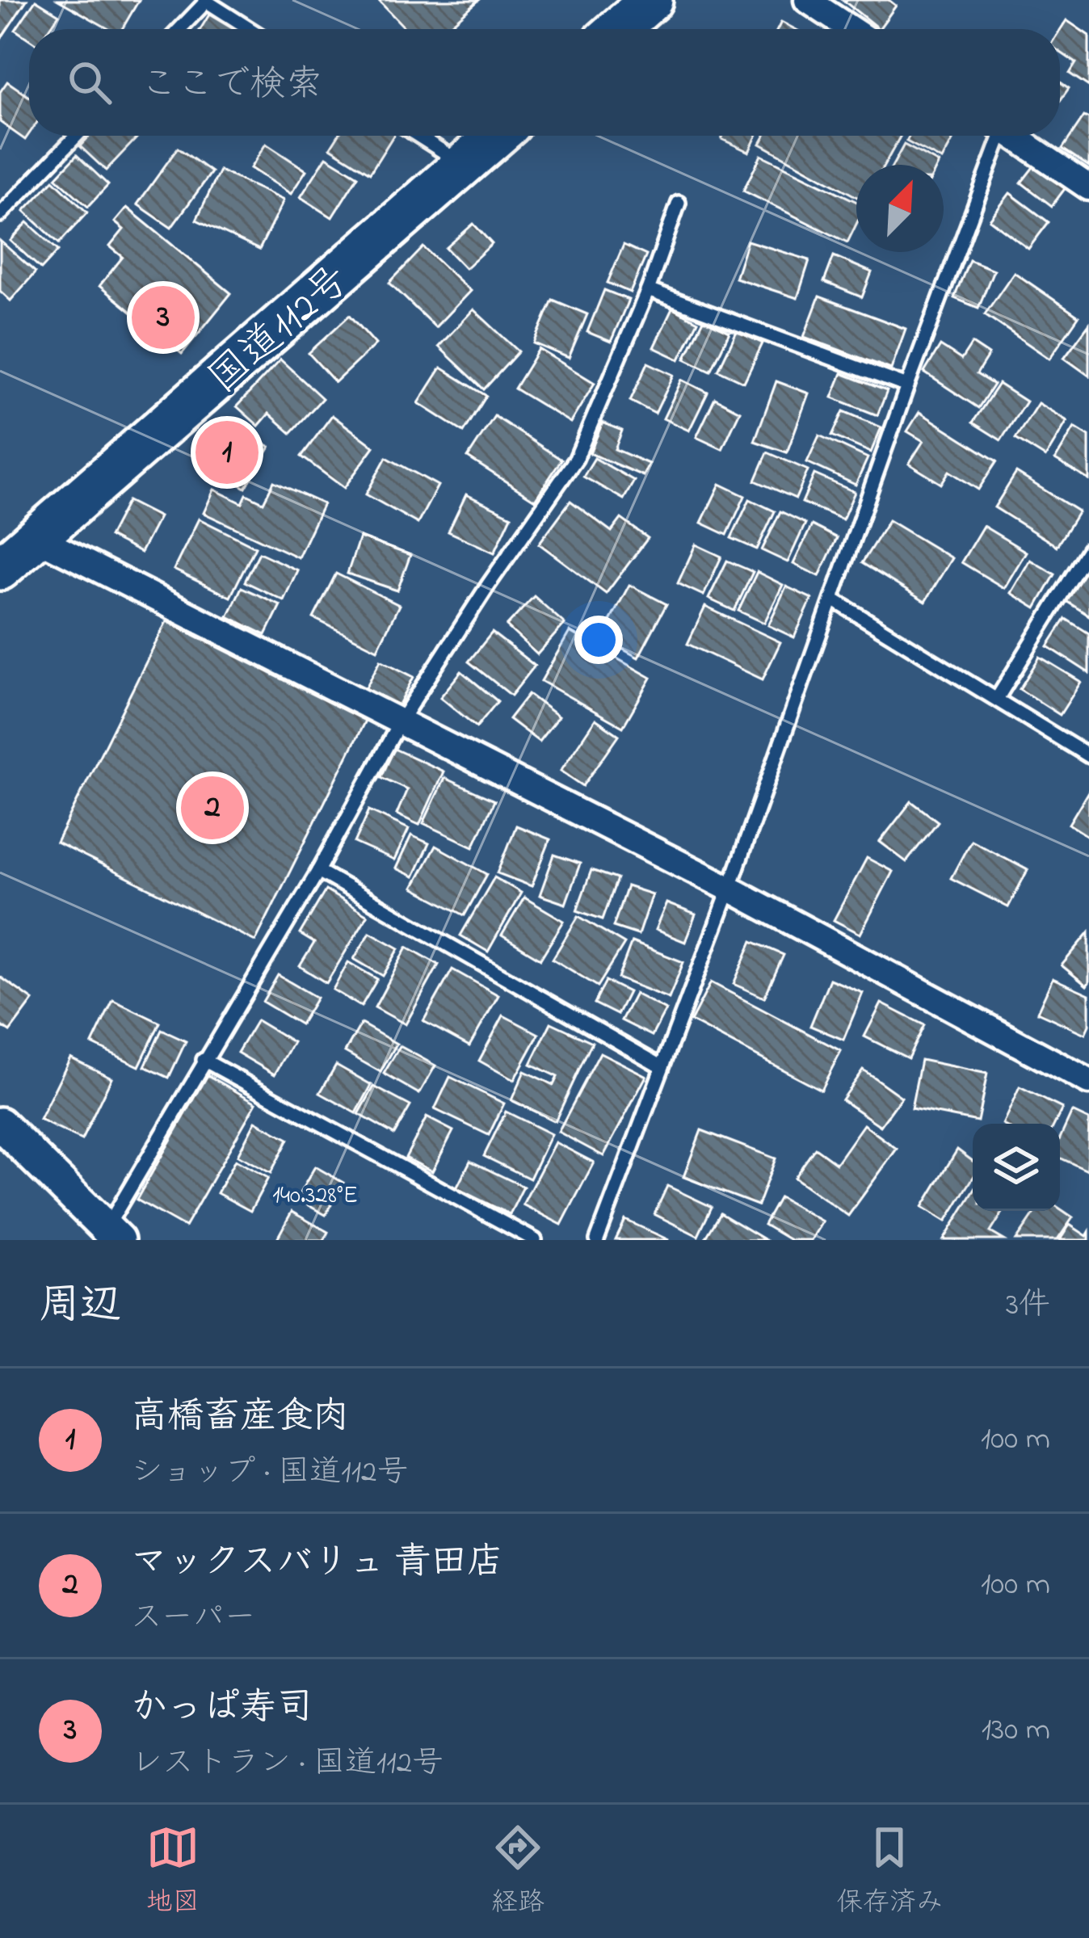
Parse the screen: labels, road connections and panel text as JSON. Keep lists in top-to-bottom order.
{
  "streets": {
    "highway": ["国道112号"]
  },
  "north": "top right",
  "page": {
    "search": "ここで検索",
    "pins": ["3", "1", "2"],
    "heading": ["周辺", "3件"],
    "list": [
      {
        "mark": "1",
        "name": "高橋畜産食肉",
        "note": "ショップ · 国道112号",
        "value": "100 m"
      },
      {
        "mark": "2",
        "name": "マックスバリュ 青田店",
        "note": "スーパー",
        "value": "100 m"
      },
      {
        "mark": "3",
        "name": "かっぱ寿司",
        "note": "レストラン · 国道112号",
        "value": "130 m"
      }
    ],
    "nav": ["地図", "経路", "保存済み"]
  },
  "coordinates": ["140.328°E"]
}
